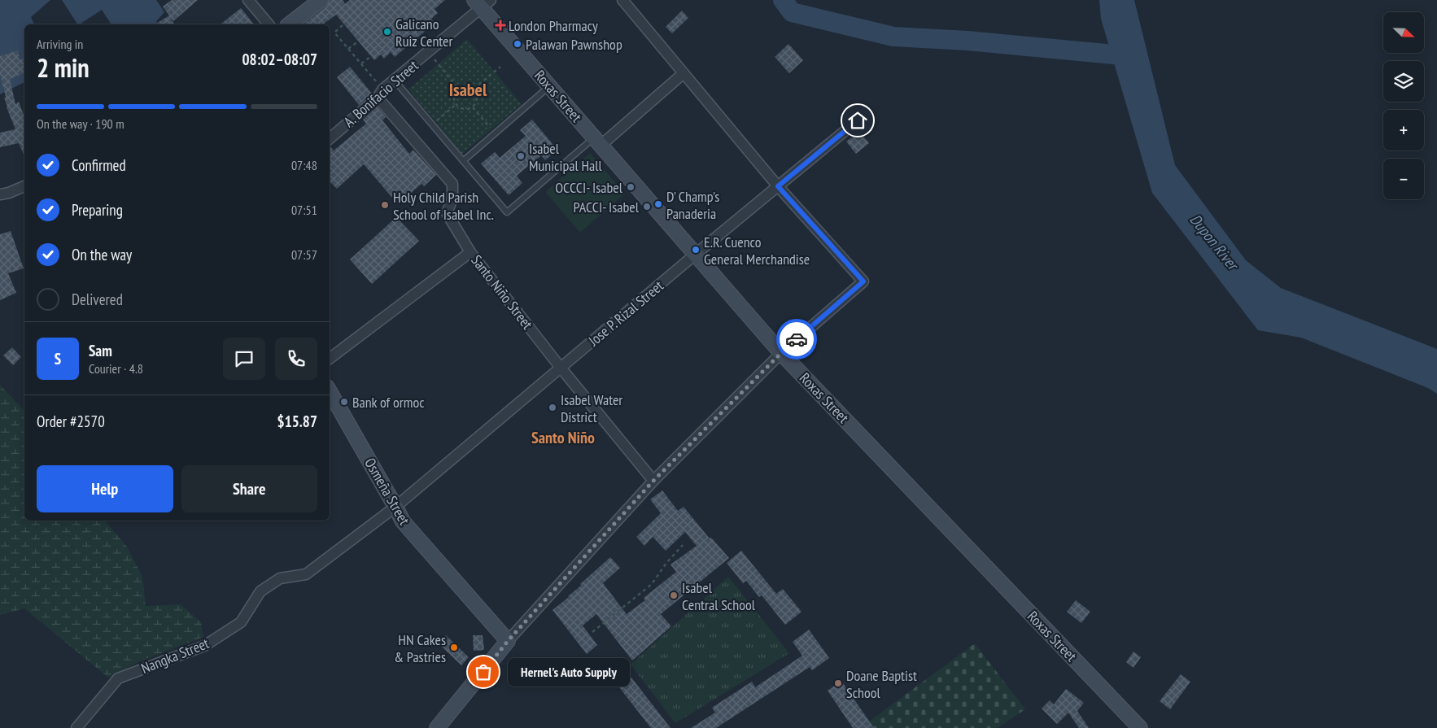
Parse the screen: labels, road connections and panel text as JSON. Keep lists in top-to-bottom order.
{
  "streets": {
    "street": [
      "A. Bonifacio Street",
      "Roxas Street",
      "Santo Niño Street",
      "Jose P. Rizal Street",
      "Osmeña Street",
      "Nangka Street"
    ]
  },
  "crossings": [
    ["A. Bonifacio Street", "Roxas Street"],
    ["A. Bonifacio Street", "Santo Niño Street"],
    ["Roxas Street", "Jose P. Rizal Street"],
    ["Santo Niño Street", "Jose P. Rizal Street"],
    ["Jose P. Rizal Street", "Osmeña Street"],
    ["Jose P. Rizal Street", "Nangka Street"],
    ["Osmeña Street", "Nangka Street"]
  ],
  "districts": ["Isabel", "Santo Niño"],
  "water": ["Dupon River"],
  "places": {
    "health": ["London Pharmacy"],
    "other": [
      "Galicano Ruiz Center",
      "Palawan Pawnshop",
      "Isabel Municipal Hall",
      "OCCCI- Isabel",
      "D' Champ's Panaderia",
      "Holy Child Parish School of Isabel Inc.",
      "PACCI- Isabel",
      "E.R. Cuenco General Merchandise",
      "Bank of ormoc",
      "Isabel Water District",
      "Isabel Central School",
      "HN Cakes & Pastries",
      "Hernel's Auto Supply",
      "Doane Baptist School"
    ]
  },
  "north": "bottom right",
  "page": {
    "map_buttons": ["+", "−"],
    "heading": ["2 min", "Arriving in", "08:02–08:07"],
    "panel": [
      "Sam",
      "Courier · 4.8",
      "Order #2570",
      "$15.87"
    ],
    "bar": "On the way · 190 m",
    "list": [
      ["Confirmed", "07:48"],
      ["Preparing", "07:51"],
      ["On the way", "07:57"],
      "Delivered"
    ],
    "round": "S",
    "buttons": ["Help", "Share"],
    "bubble": "Hernel's Auto Supply"
  }
}
